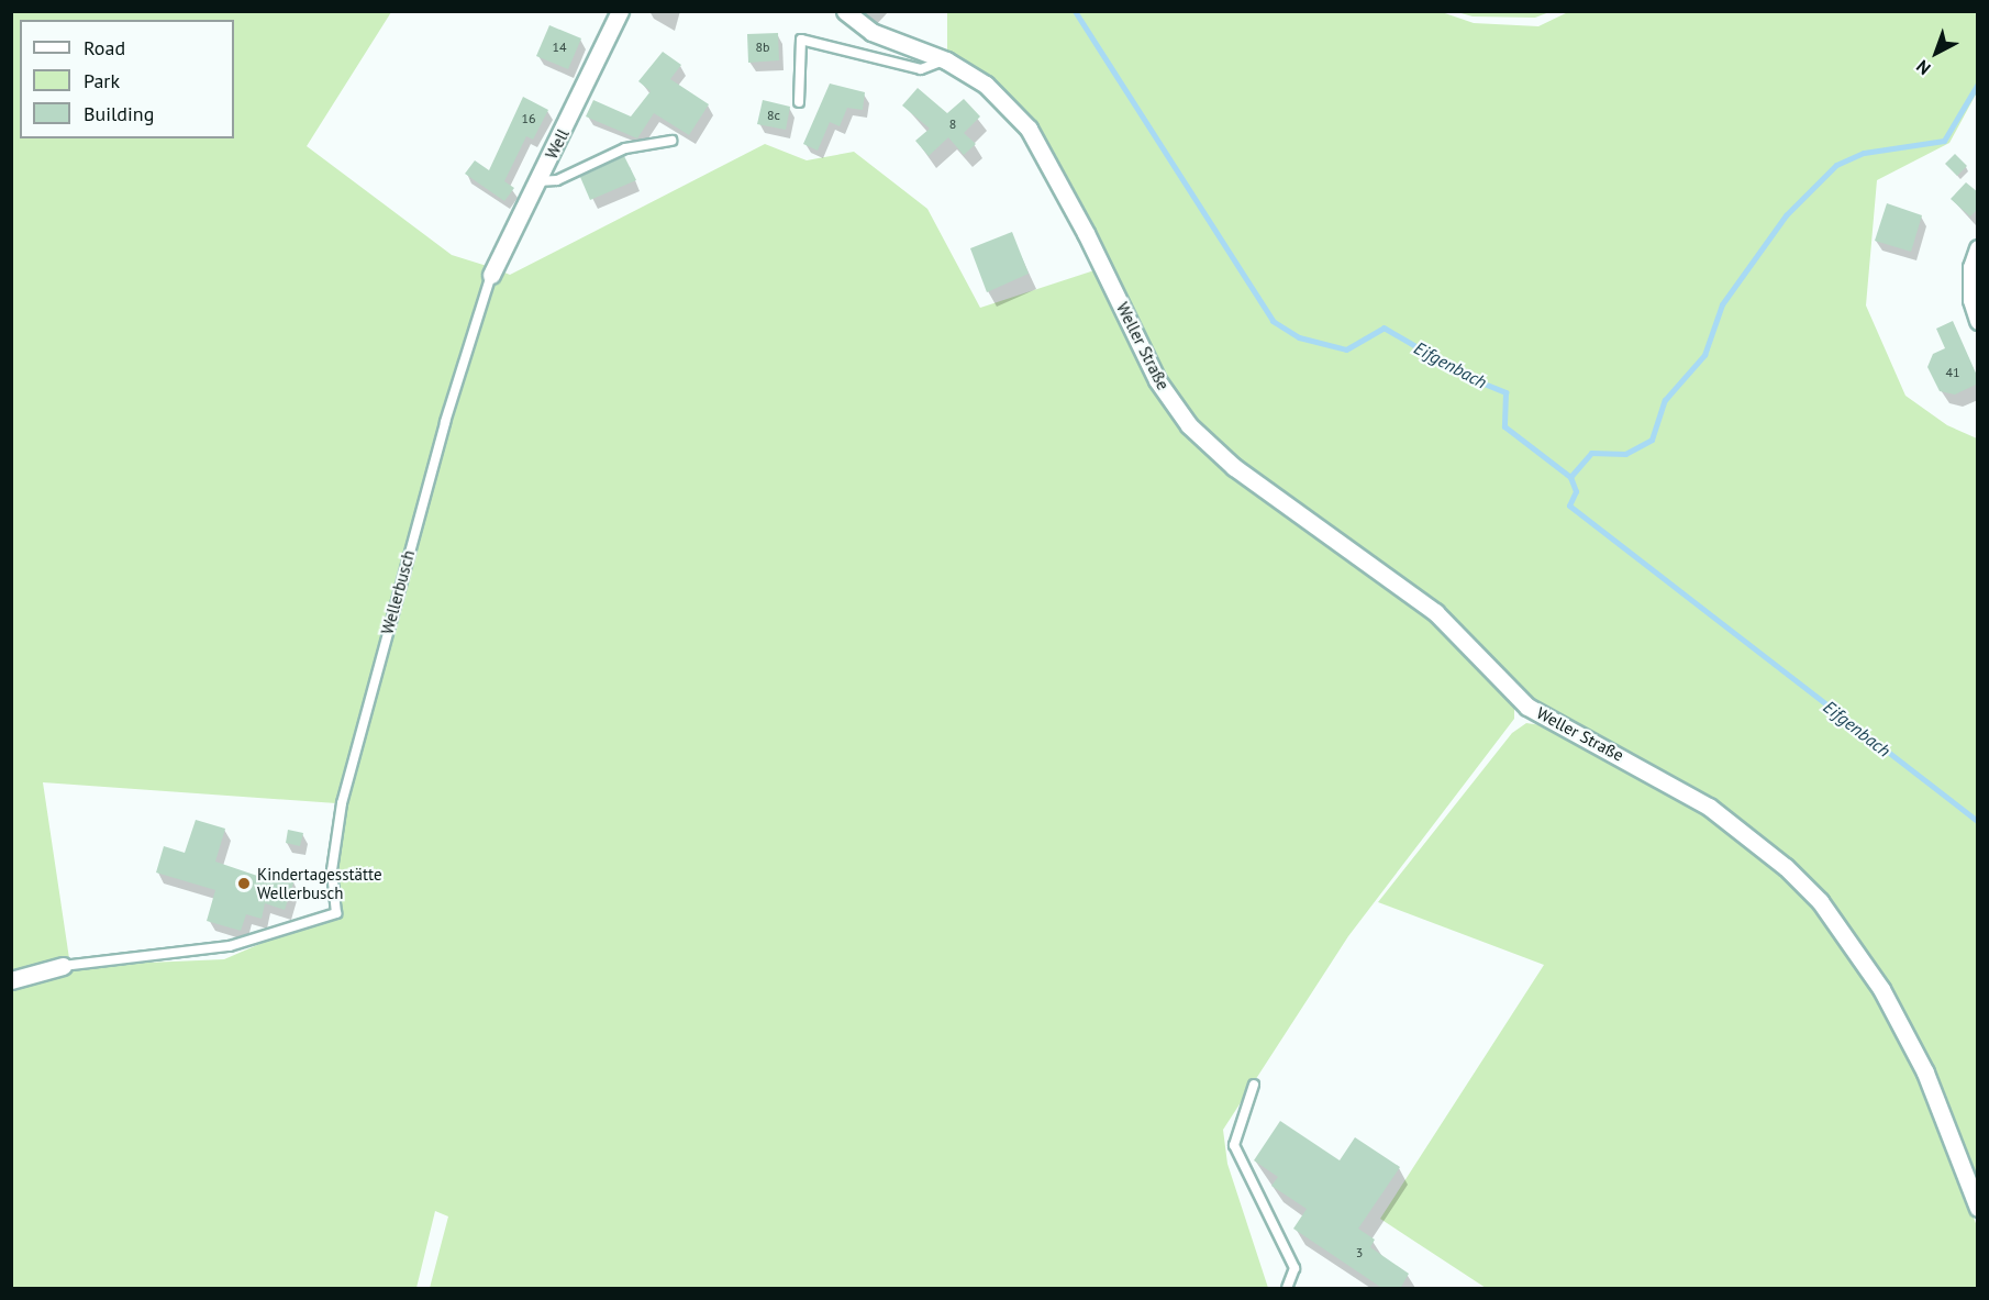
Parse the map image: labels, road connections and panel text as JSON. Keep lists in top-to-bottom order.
{
  "streets": {
    "street": ["Well", "Weller Straße"],
    "lane": ["Wellerbusch"]
  },
  "crossings": [
    ["Well", "Wellerbusch"]
  ],
  "water": ["Eifgenbach"],
  "places": ["Kindertagesstätte Wellerbusch"],
  "house_numbers": [
    "14",
    "8b",
    "8c",
    "16",
    "8",
    "41",
    "3"
  ],
  "legend": ["Road", "Park", "Building"],
  "north": "bottom left"
}
